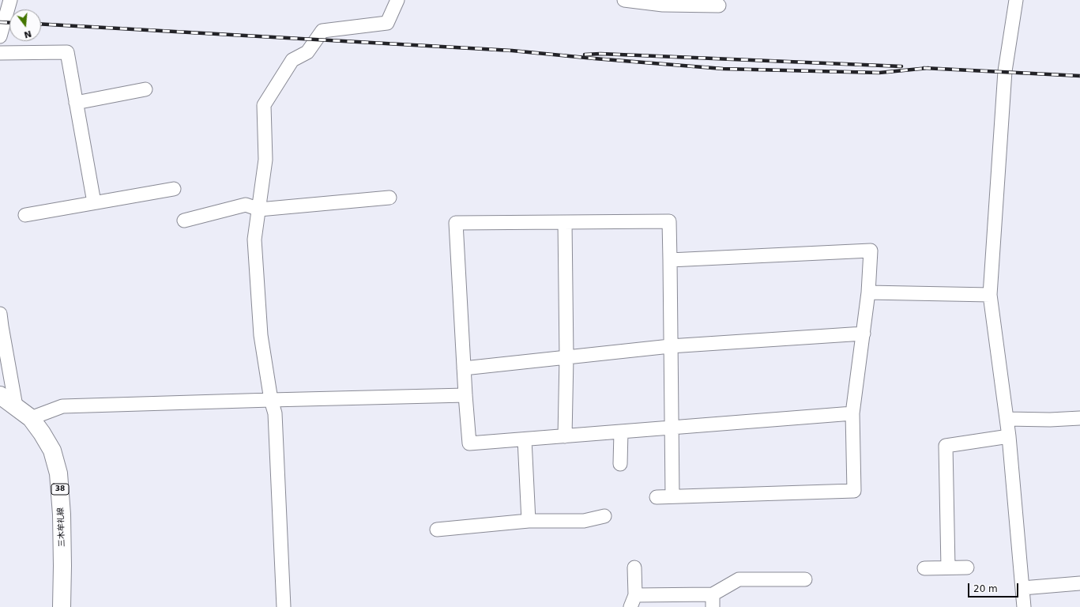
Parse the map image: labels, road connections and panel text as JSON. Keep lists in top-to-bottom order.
{
  "streets": {
    "main road": ["38", "三木牟礼線"]
  },
  "scale_bar": "20 m",
  "north": "bottom"
}
